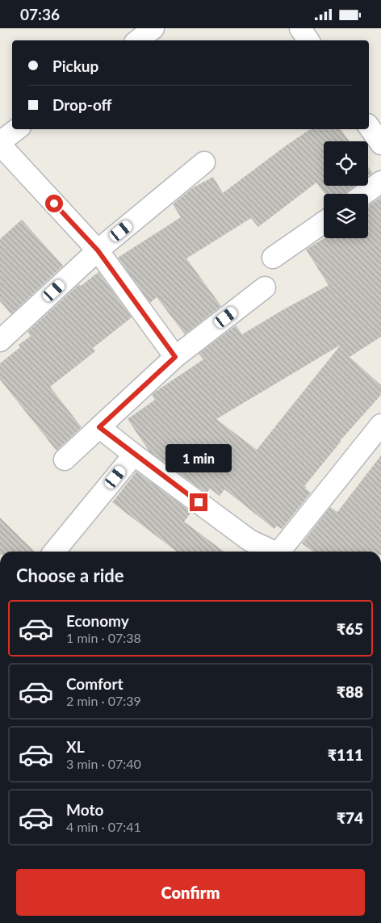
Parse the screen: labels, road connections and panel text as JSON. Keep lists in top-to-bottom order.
{
  "page": {
    "status": "07:36",
    "banner": ["Pickup", "Drop-off"],
    "bubble": "1 min",
    "heading": "Choose a ride",
    "list": [
      {
        "name": "Economy",
        "note": "1 min · 07:38",
        "value": "₹65"
      },
      {
        "name": "Comfort",
        "note": "2 min · 07:39",
        "value": "₹88"
      },
      {
        "name": "XL",
        "note": "3 min · 07:40",
        "value": "₹111"
      },
      {
        "name": "Moto",
        "note": "4 min · 07:41",
        "value": "₹74"
      }
    ],
    "buttons": "Confirm"
  }
}
